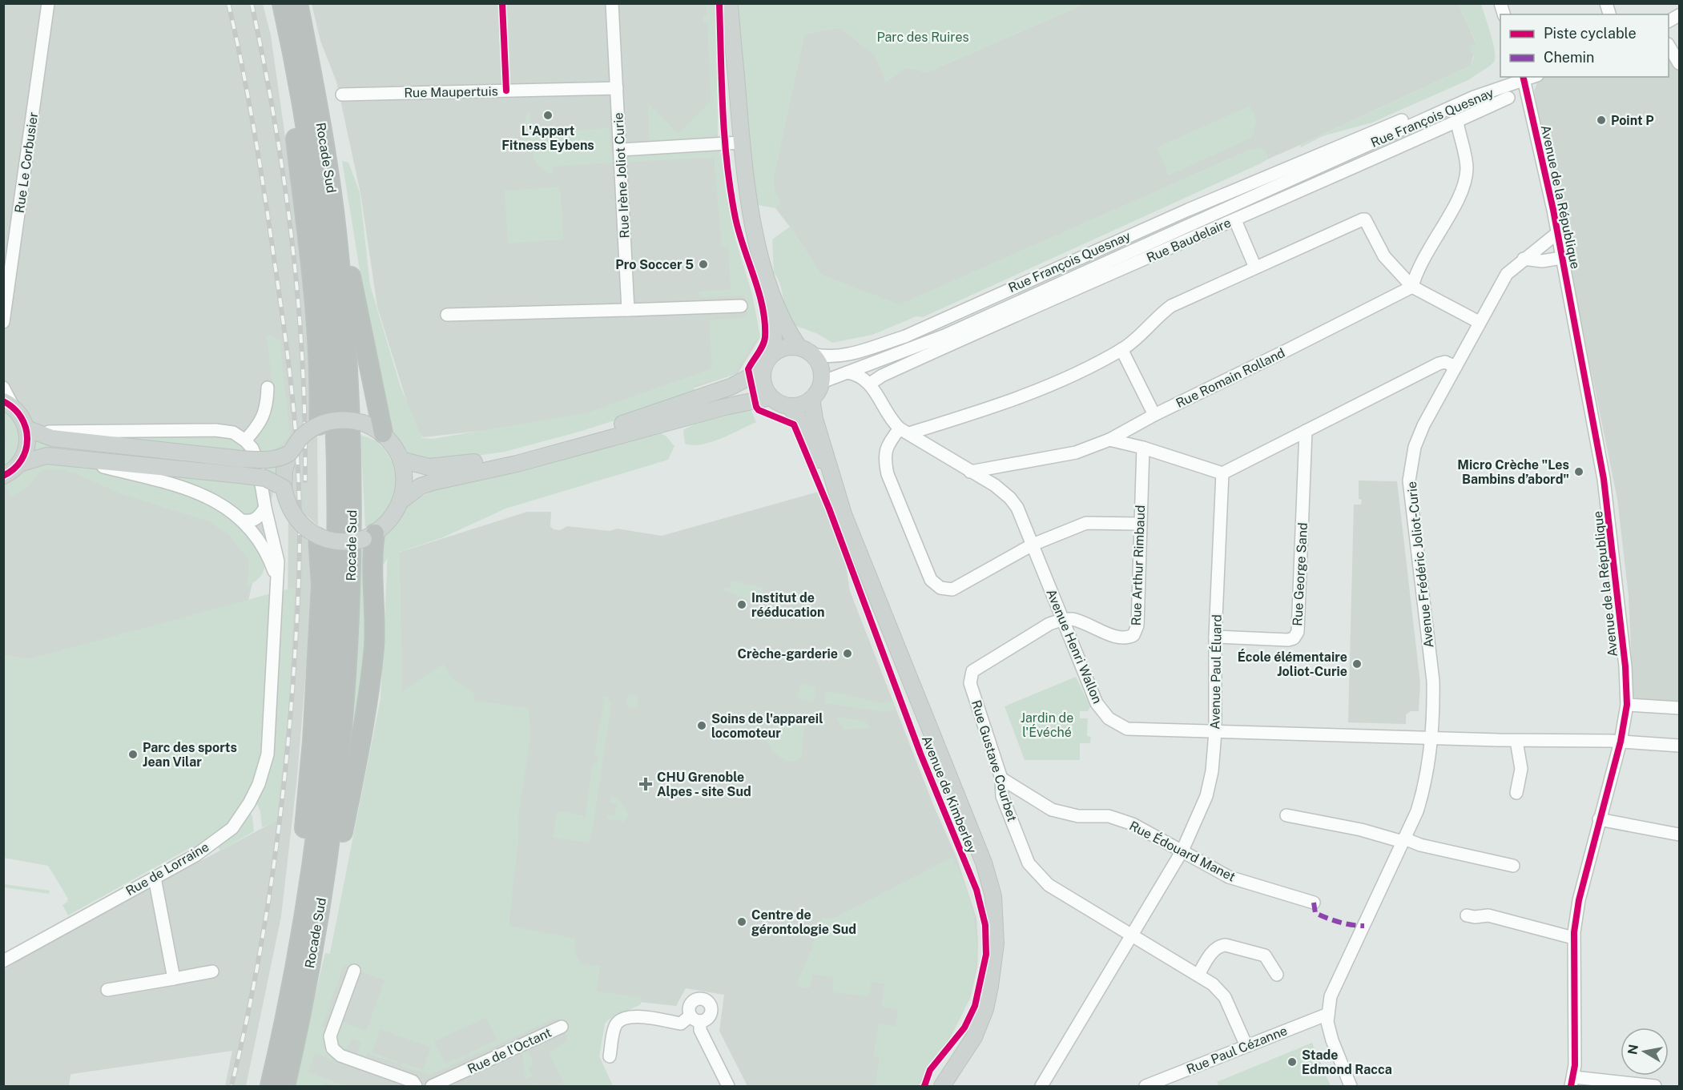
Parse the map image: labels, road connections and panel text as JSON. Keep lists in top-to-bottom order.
{
  "streets": {
    "highway": ["Rocade Sud"],
    "main road": ["Rue François Quesnay", "Avenue de Kimberley"],
    "street": [
      "Rue Maupertuis",
      "Rue Le Corbusier",
      "Rue Irène Joliot Curie",
      "Avenue de la République",
      "Rue Baudelaire",
      "Rue Romain Rolland",
      "Avenue Frédéric Joliot-Curie",
      "Rue Arthur Rimbaud",
      "Rue George Sand",
      "Avenue Henri Wallon",
      "Avenue Paul Éluard",
      "Rue Gustave Courbet",
      "Rue Édouard Manet",
      "Rue de Lorraine",
      "Rue Paul Cézanne",
      "Rue de l'Octant"
    ]
  },
  "crossings": [
    ["Rue Maupertuis", "Rue Irène Joliot Curie"],
    ["Rue François Quesnay", "Avenue de la République"],
    ["Rue François Quesnay", "Rue Baudelaire"],
    ["Rue François Quesnay", "Avenue Henri Wallon"],
    ["Rue François Quesnay", "Avenue de Kimberley"],
    ["Avenue de la République", "Avenue Frédéric Joliot-Curie"],
    ["Avenue de la République", "Avenue Henri Wallon"],
    ["Rue Baudelaire", "Avenue Henri Wallon"],
    ["Rue Romain Rolland", "Avenue Henri Wallon"],
    ["Avenue Frédéric Joliot-Curie", "Avenue Henri Wallon"],
    ["Avenue Frédéric Joliot-Curie", "Rue Paul Cézanne"],
    ["Rue Arthur Rimbaud", "Avenue Henri Wallon"],
    ["Rue Arthur Rimbaud", "Rue Gustave Courbet"],
    ["Rue George Sand", "Avenue Paul Éluard"],
    ["Avenue Henri Wallon", "Avenue Paul Éluard"],
    ["Avenue Henri Wallon", "Rue Gustave Courbet"],
    ["Avenue Paul Éluard", "Rue Gustave Courbet"],
    ["Avenue Paul Éluard", "Rue Édouard Manet"],
    ["Rue Gustave Courbet", "Rue Édouard Manet"],
    ["Rue Gustave Courbet", "Rue Paul Cézanne"]
  ],
  "parks": ["Parc des Ruires", "Jardin de l'Évéché"],
  "places": {
    "other": [
      "L'Appart Fitness Eybens",
      "Point P",
      "Pro Soccer 5",
      "Micro Crèche \"Les Bambins d’abord\"",
      "Institut de rééducation",
      "Crèche-garderie",
      "École élémentaire Joliot-Curie",
      "Soins de l'appareil locomoteur",
      "Parc des sports Jean Vilar",
      "Centre de gérontologie Sud",
      "Stade Edmond Racca"
    ],
    "health": ["CHU Grenoble Alpes - site Sud"]
  },
  "legend": ["Piste cyclable", "Chemin"],
  "north": "left"
}
